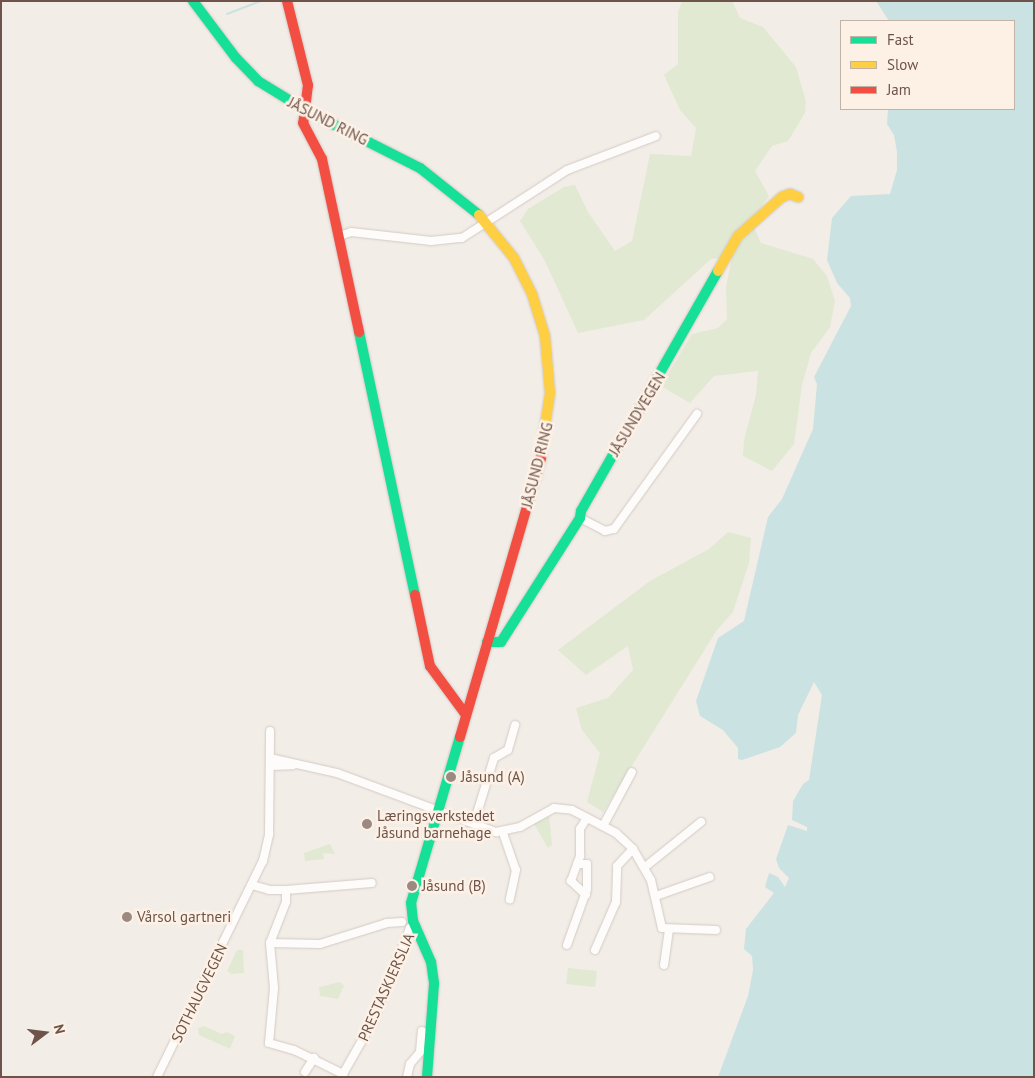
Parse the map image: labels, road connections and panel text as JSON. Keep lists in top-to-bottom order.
{
  "streets": {
    "street": [
      "JÅSUND RING",
      "JÅSUNDVEGEN",
      "PRESTASKJERSLIA",
      "SOTHAUGVEGEN"
    ]
  },
  "crossings": [
    ["JÅSUND RING", "JÅSUNDVEGEN"],
    ["JÅSUND RING", "PRESTASKJERSLIA"]
  ],
  "places": [
    "Jåsund (A)",
    "Læringsverkstedet Jåsund barnehage",
    "Jåsund (B)",
    "Vårsol gartneri"
  ],
  "legend": ["Fast", "Slow", "Jam"],
  "north": "right"
}
